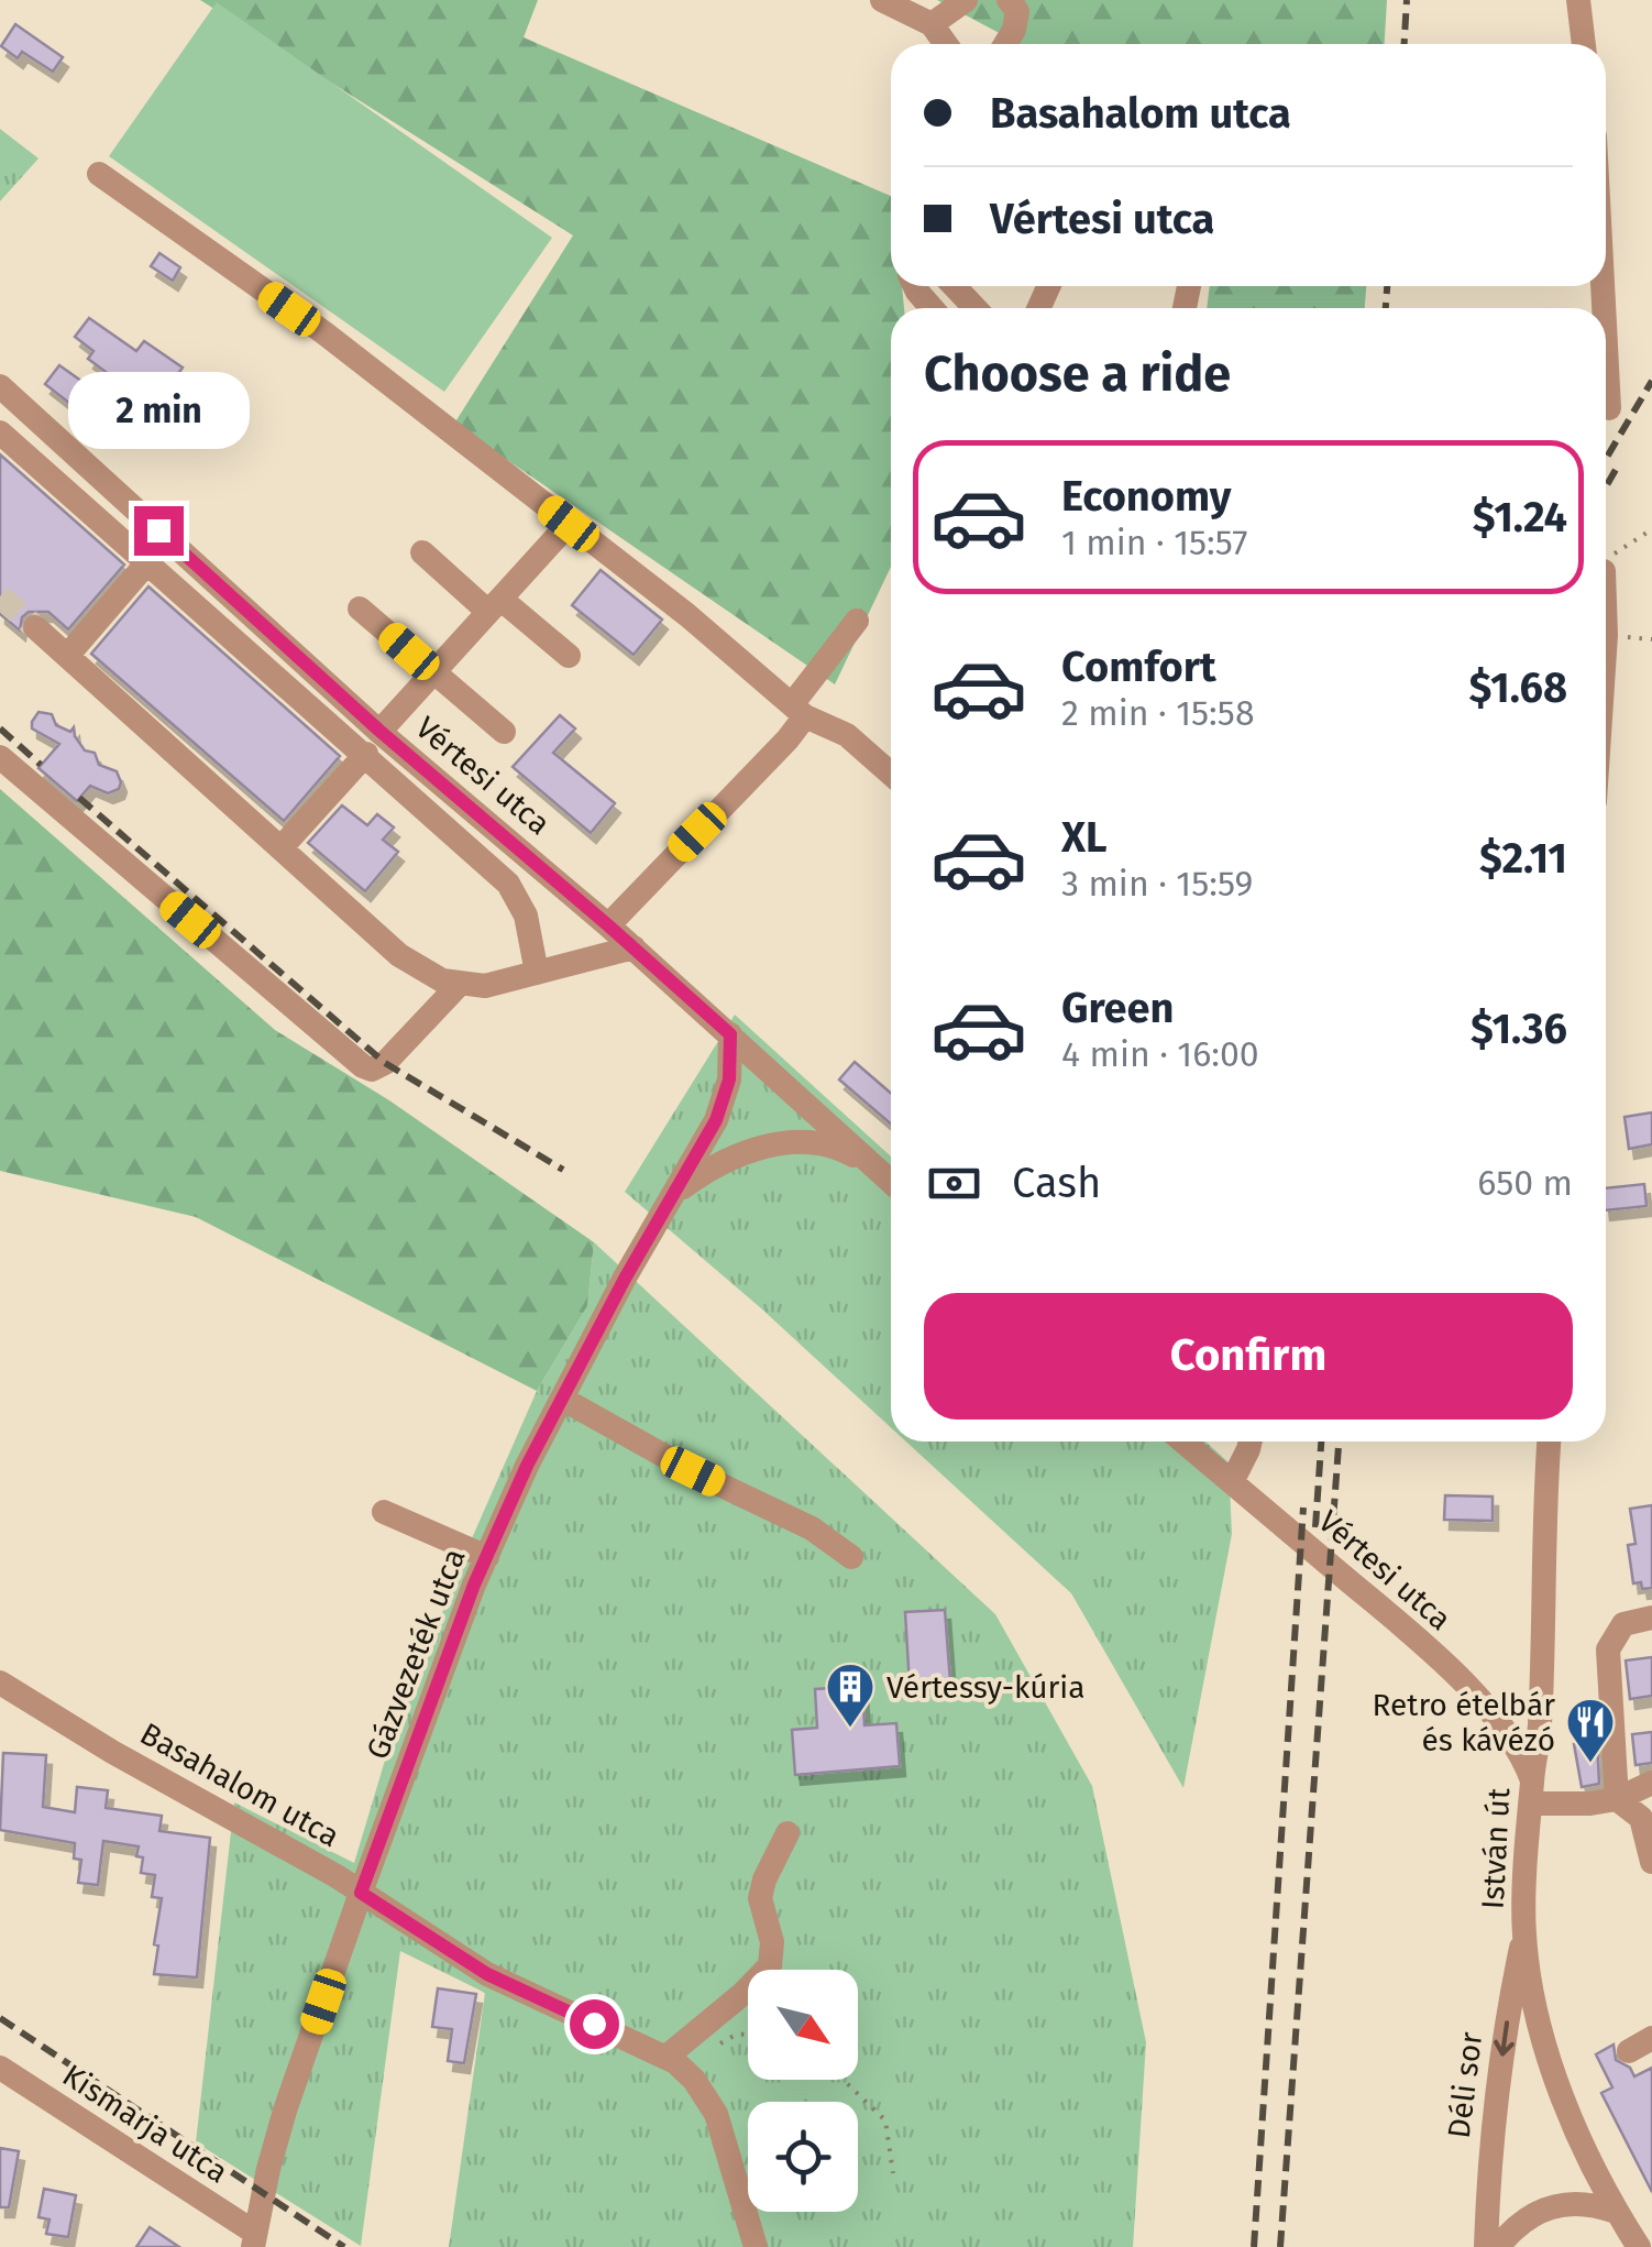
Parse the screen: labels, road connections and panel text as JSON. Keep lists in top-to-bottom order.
{
  "streets": {
    "street": [
      "Vértesi utca",
      "Gázvezeték utca",
      "Basahalom utca",
      "István út",
      "Déli sor",
      "Kismarja utca"
    ]
  },
  "crossings": [
    ["Vértesi utca", "Gázvezeték utca"],
    ["Vértesi utca", "István út"],
    ["Gázvezeték utca", "Basahalom utca"],
    ["Gázvezeték utca", "Kismarja utca"],
    ["István út", "Déli sor"]
  ],
  "one_way": ["Déli sor"],
  "places": {
    "building": ["Vértessy-kúria"],
    "restaurant": ["Retro ételbár és kávézó"]
  },
  "north": "bottom right",
  "page": {
    "banner": ["Basahalom utca", "Vértesi utca"],
    "heading": "Choose a ride",
    "bubble": "2 min",
    "list": [
      {
        "name": "Economy",
        "note": "1 min · 15:57",
        "value": "$1.24"
      },
      {
        "name": "Comfort",
        "note": "2 min · 15:58",
        "value": "$1.68"
      },
      {
        "name": "XL",
        "note": "3 min · 15:59",
        "value": "$2.11"
      },
      {
        "name": "Green",
        "note": "4 min · 16:00",
        "value": "$1.36"
      }
    ],
    "pay": ["Cash", "650 m"],
    "buttons": "Confirm"
  }
}
